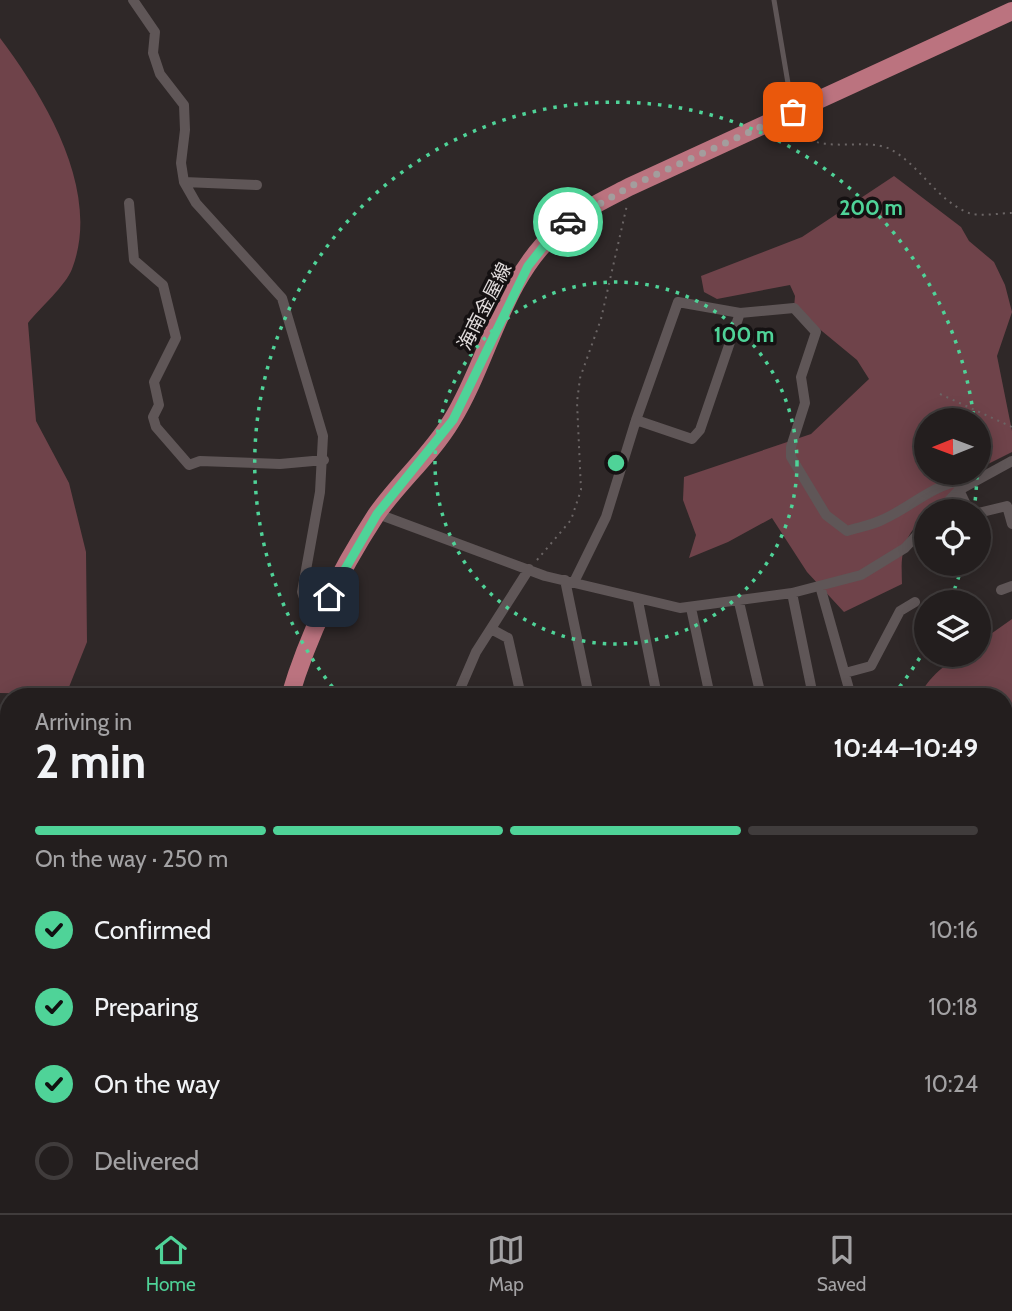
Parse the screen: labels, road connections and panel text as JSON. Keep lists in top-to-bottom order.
{
  "streets": {
    "main road": ["海南金屋線"]
  },
  "north": "left",
  "page": {
    "heading": ["2 min", "Arriving in", "10:44–10:49"],
    "bar": "On the way · 250 m",
    "list": [
      ["Confirmed", "10:16"],
      ["Preparing", "10:18"],
      ["On the way", "10:24"],
      "Delivered"
    ],
    "tabs": ["Home", "Map", "Saved"]
  },
  "rings": ["200 m", "100 m"]
}
